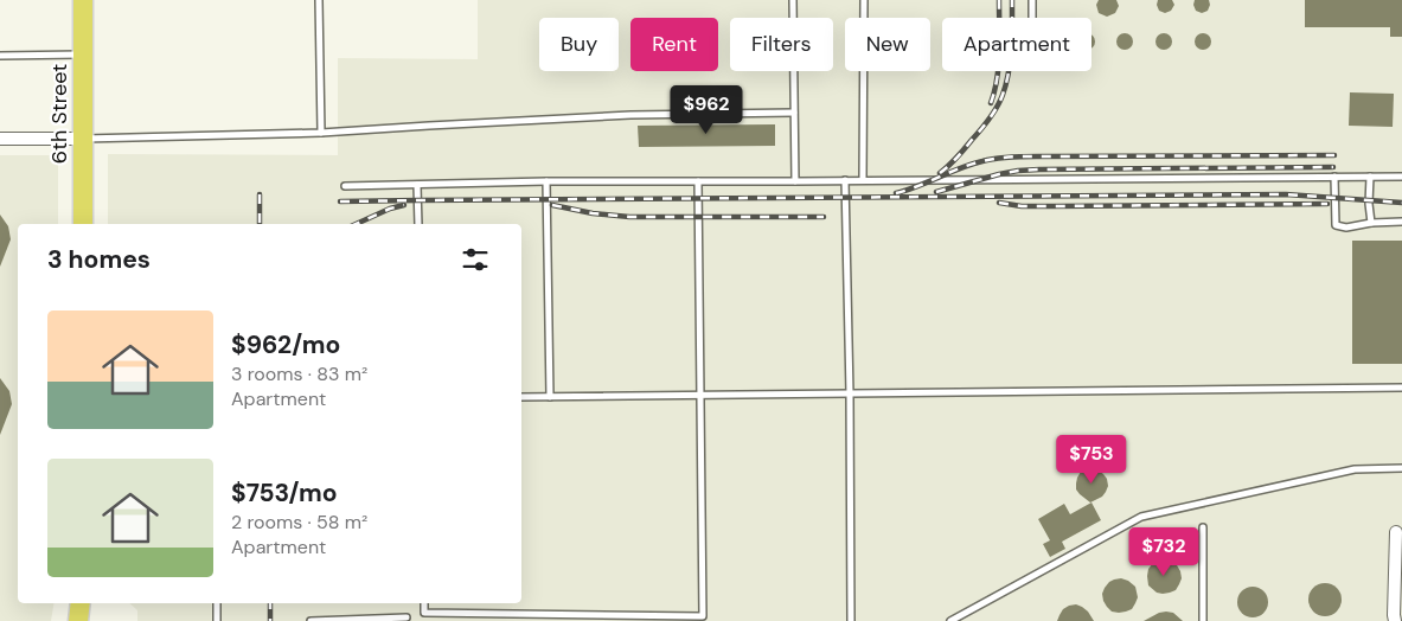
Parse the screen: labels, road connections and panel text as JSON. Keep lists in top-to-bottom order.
{
  "streets": {
    "main road": ["6th Street"]
  },
  "page": {
    "chip": [
      "Buy",
      "Rent",
      "Filters",
      "New",
      "Apartment"
    ],
    "price": ["$962", "$753", "$732"],
    "heading": "3 homes",
    "list": [
      {
        "name": "$962/mo",
        "note": "3 rooms · 83 m² · Apartment"
      },
      {
        "name": "$753/mo",
        "note": "2 rooms · 58 m² · Apartment"
      }
    ]
  }
}
